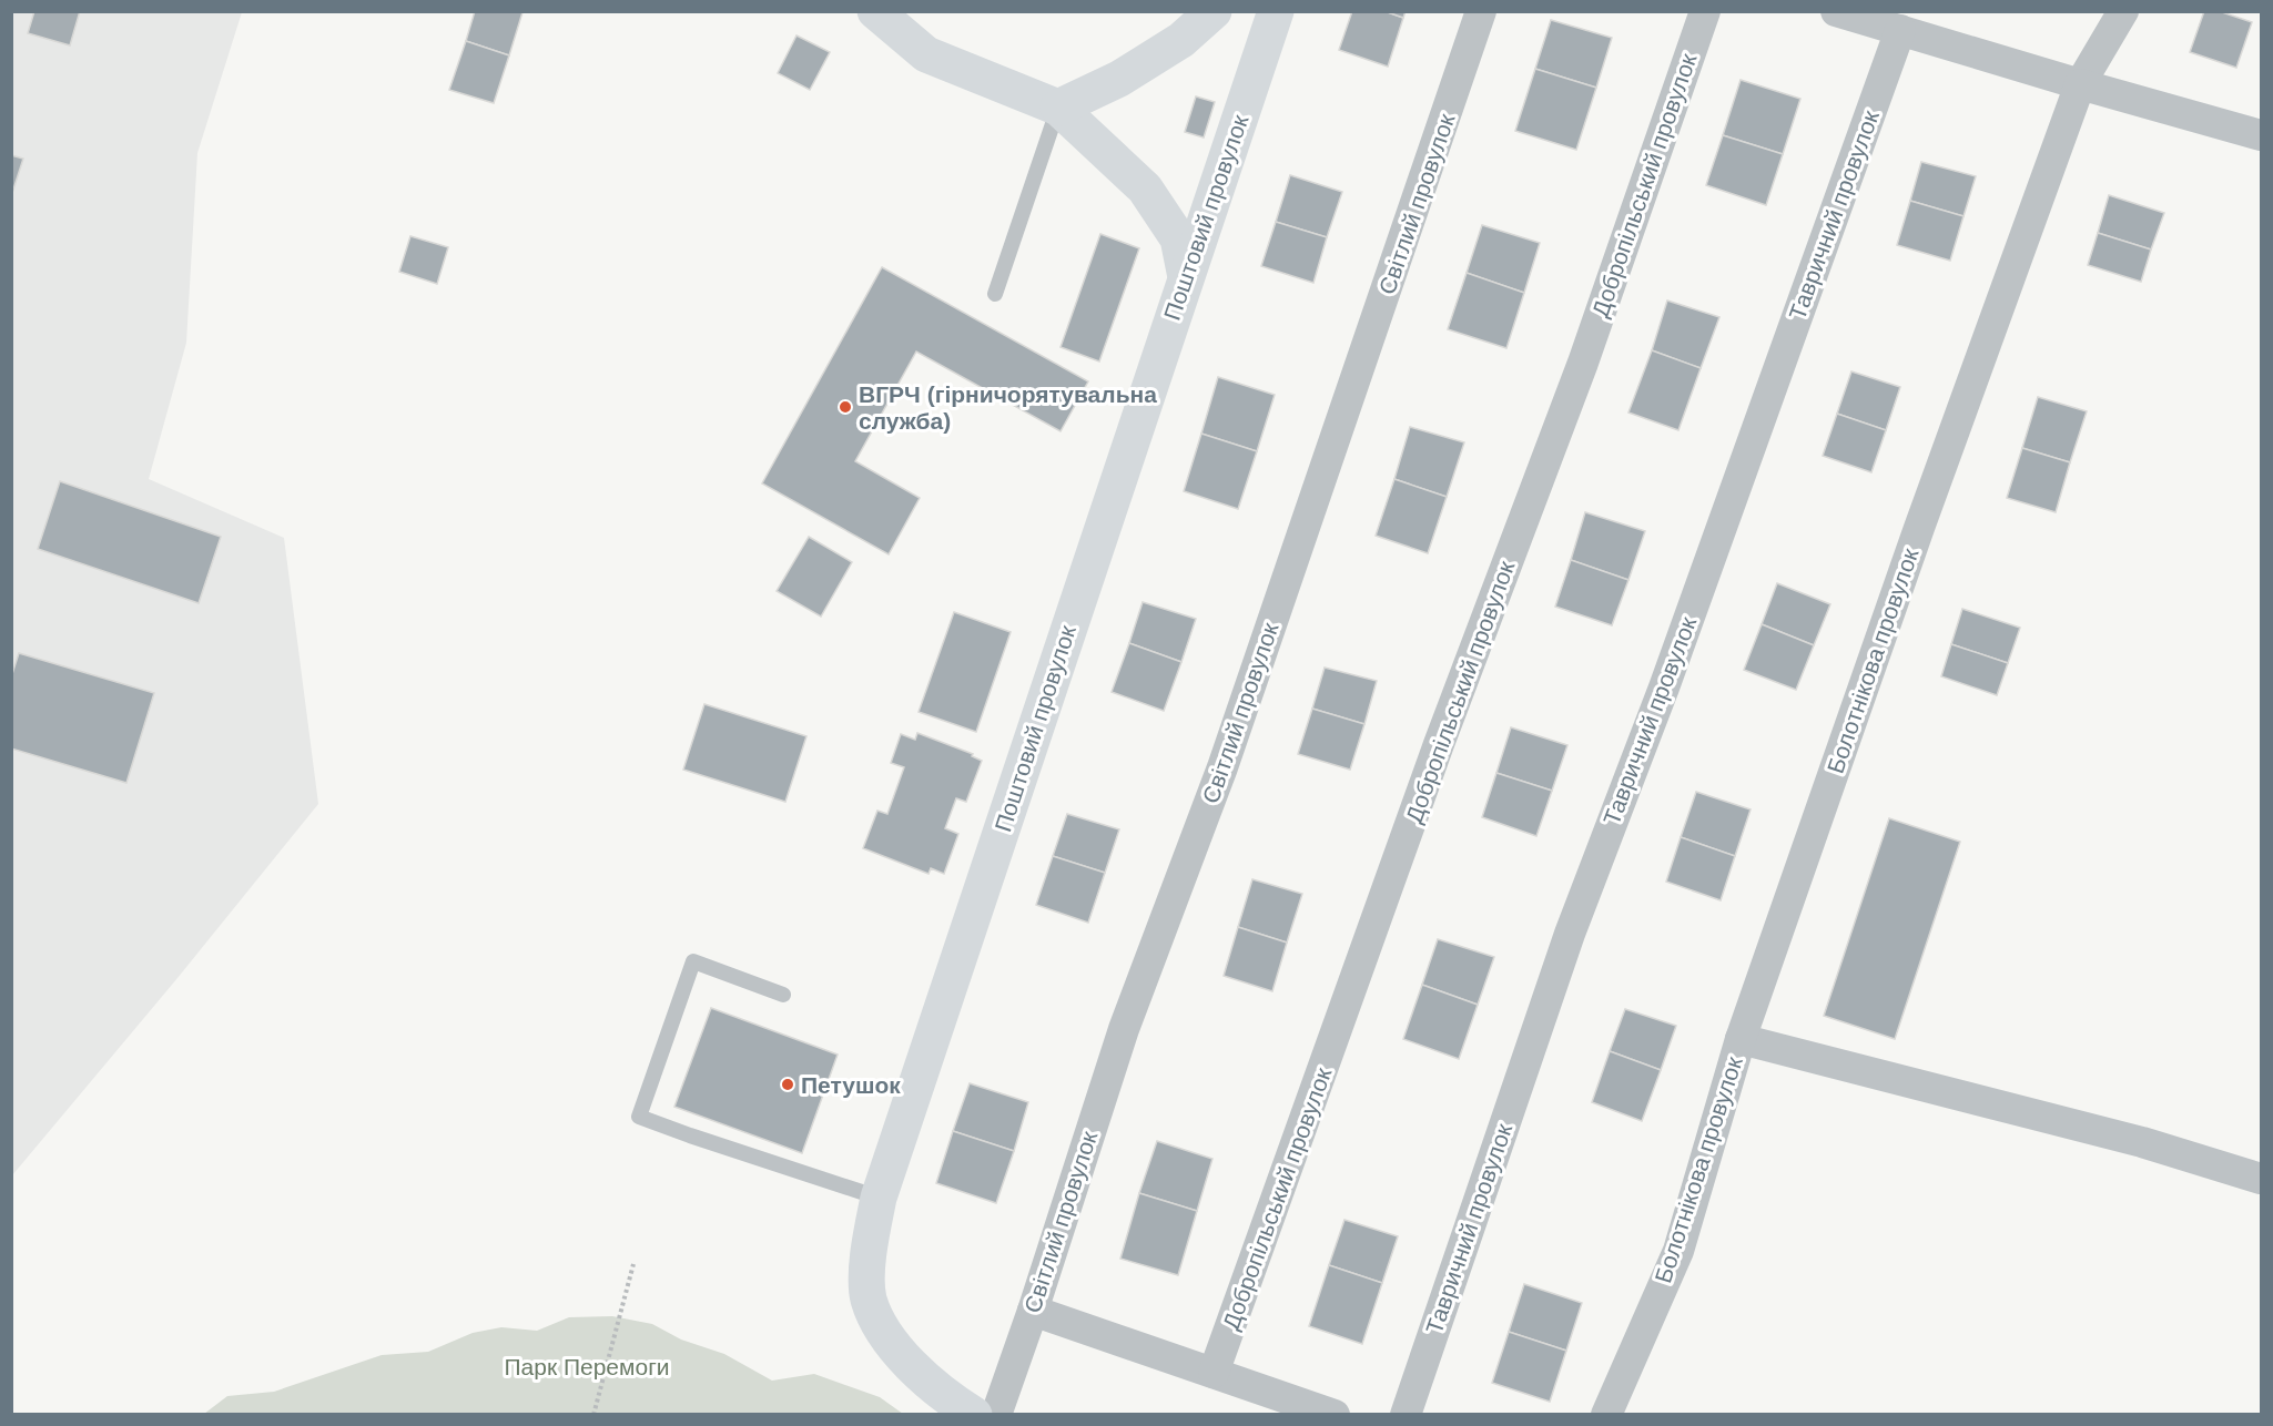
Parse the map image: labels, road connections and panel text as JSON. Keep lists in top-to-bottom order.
{
  "streets": {
    "main road": ["Поштовий провулок"],
    "street": [
      "Добропільський провулок",
      "Світлий провулок",
      "Тавричний провулок",
      "Болотнікова провулок"
    ]
  },
  "parks": ["Парк Перемоги"],
  "places": ["ВГРЧ (гірничорятувальна служба)", "Петушок"]
}
